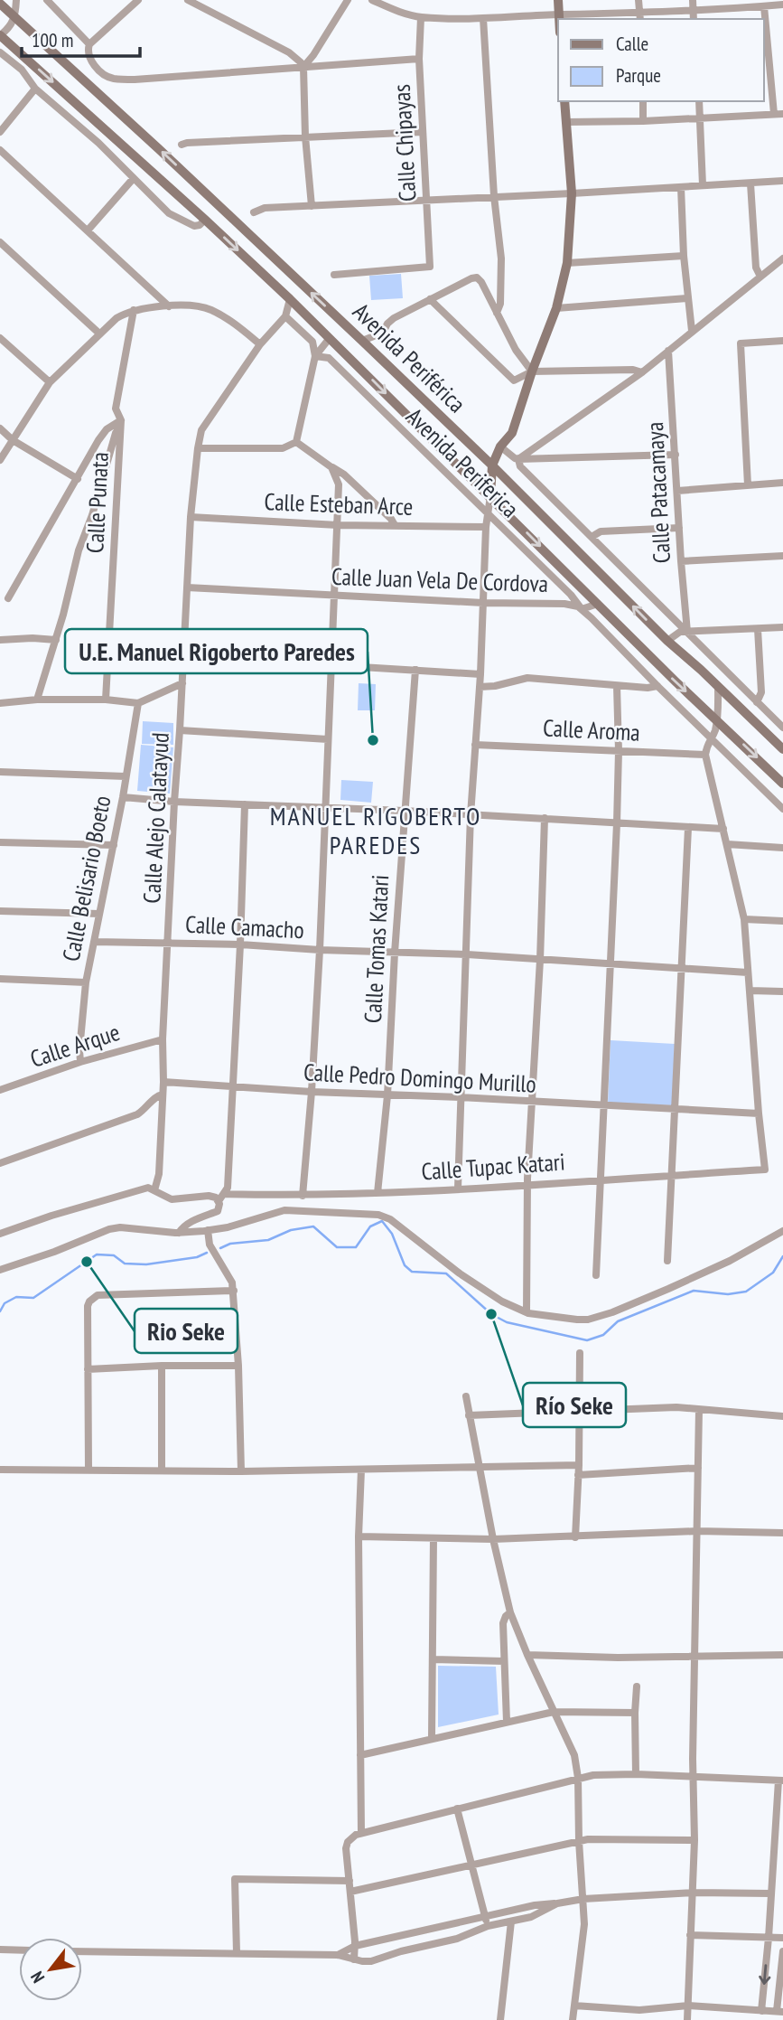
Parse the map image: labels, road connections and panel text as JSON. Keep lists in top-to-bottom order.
{
  "streets": {
    "street": [
      "Calle Chipayas",
      "Avenida Periférica",
      "Avenida Periferica",
      "Calle Patacamaya",
      "Calle Punata",
      "Calle Esteban Arce",
      "Calle Juan Vela De Cordova",
      "Calle Aroma",
      "Calle Alejo Calatayud",
      "Calle Belisario Boeto",
      "Calle Camacho",
      "Calle Tomas Katari",
      "Calle Arque",
      "Calle Pedro Domingo Murillo",
      "Calle Tupac Katari"
    ]
  },
  "crossings": [
    ["Avenida Periferica", "Calle Juan Vela De Cordova"],
    ["Calle Esteban Arce", "Calle Alejo Calatayud"],
    ["Calle Juan Vela De Cordova", "Calle Alejo Calatayud"],
    ["Calle Alejo Calatayud", "Calle Camacho"],
    ["Calle Alejo Calatayud", "Calle Arque"],
    ["Calle Alejo Calatayud", "Calle Pedro Domingo Murillo"],
    ["Calle Belisario Boeto", "Calle Camacho"],
    ["Calle Belisario Boeto", "Calle Arque"],
    ["Calle Camacho", "Calle Tomas Katari"],
    ["Calle Tomas Katari", "Calle Pedro Domingo Murillo"],
    ["Calle Tomas Katari", "Calle Tupac Katari"],
    ["Calle Pedro Domingo Murillo", "Calle Tupac Katari"]
  ],
  "districts": ["MANUEL RIGOBERTO PAREDES"],
  "places": ["U.E. Manuel Rigoberto Paredes", "Rio Seke", "Río Seke"],
  "legend": ["Calle", "Parque"],
  "scale_bar": "100 m",
  "north": "bottom left"
}
